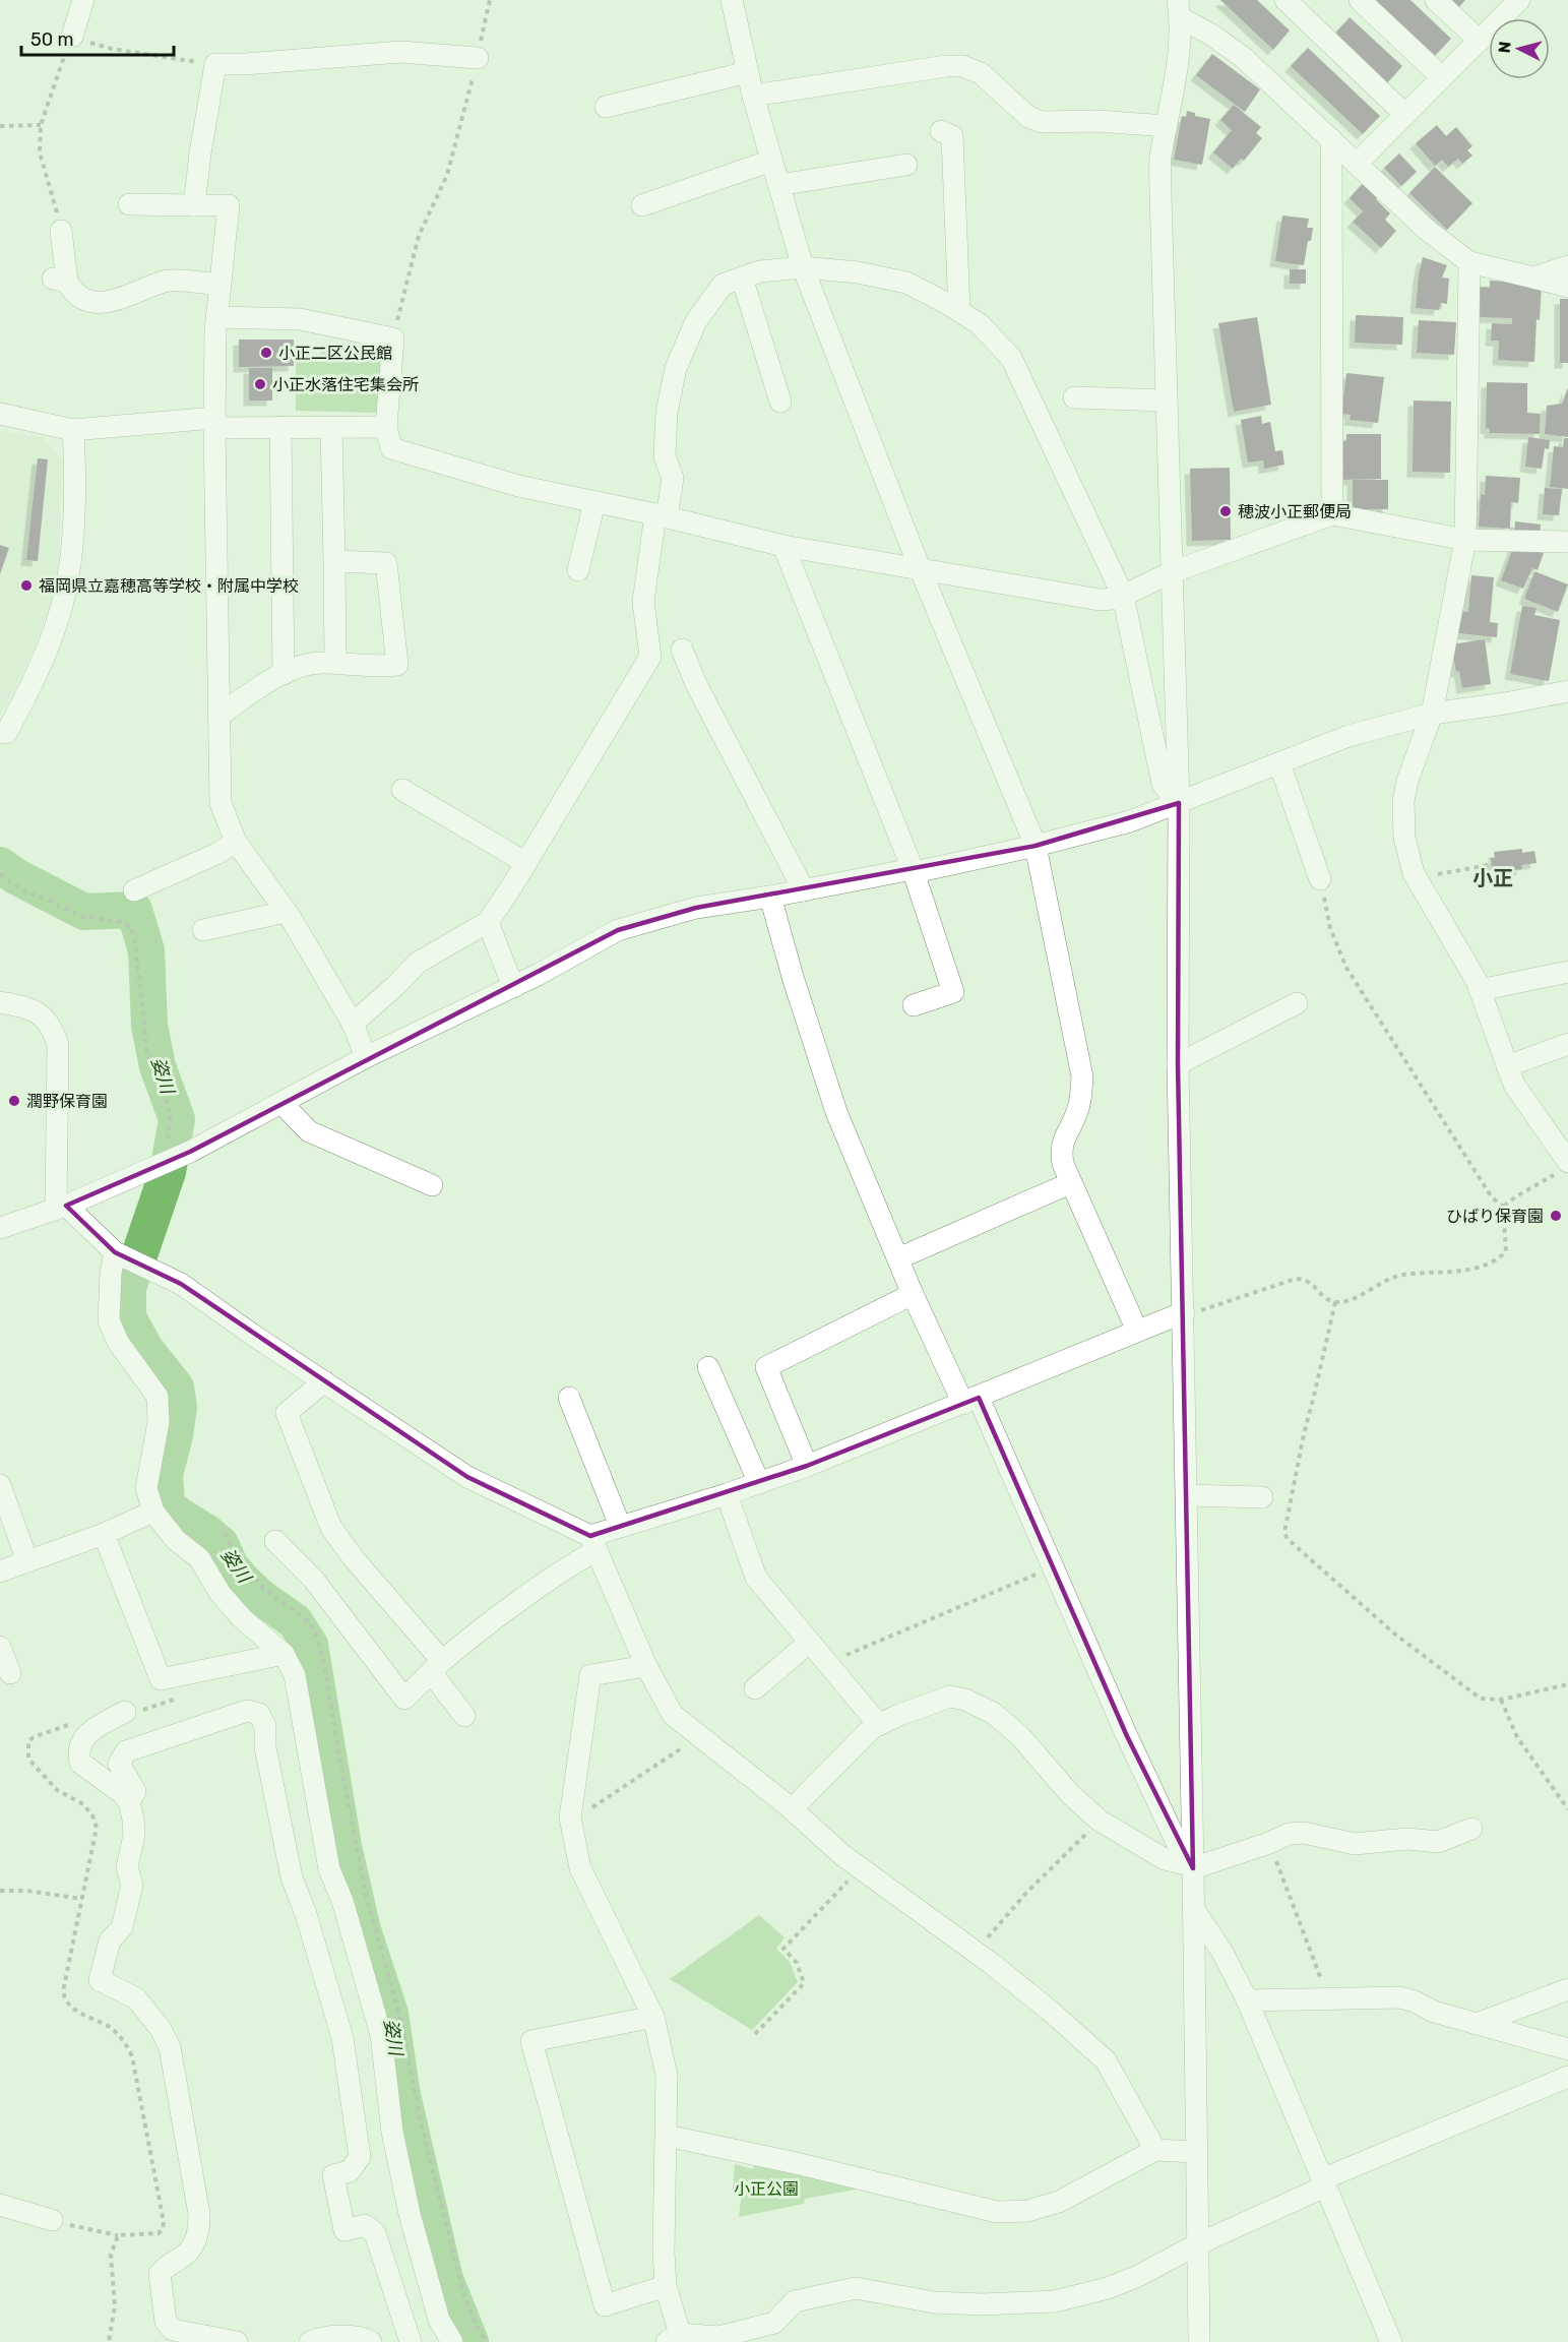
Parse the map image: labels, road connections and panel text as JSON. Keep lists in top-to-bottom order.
{
  "districts": ["小正"],
  "water": ["姿川"],
  "parks": ["小正公園"],
  "places": [
    "小正二区公民館",
    "小正水落住宅集会所",
    "穂波小正郵便局",
    "福岡県立嘉穂高等学校・附属中学校",
    "潤野保育園",
    "ひばり保育園"
  ],
  "scale_bar": "50 m",
  "north": "left"
}
